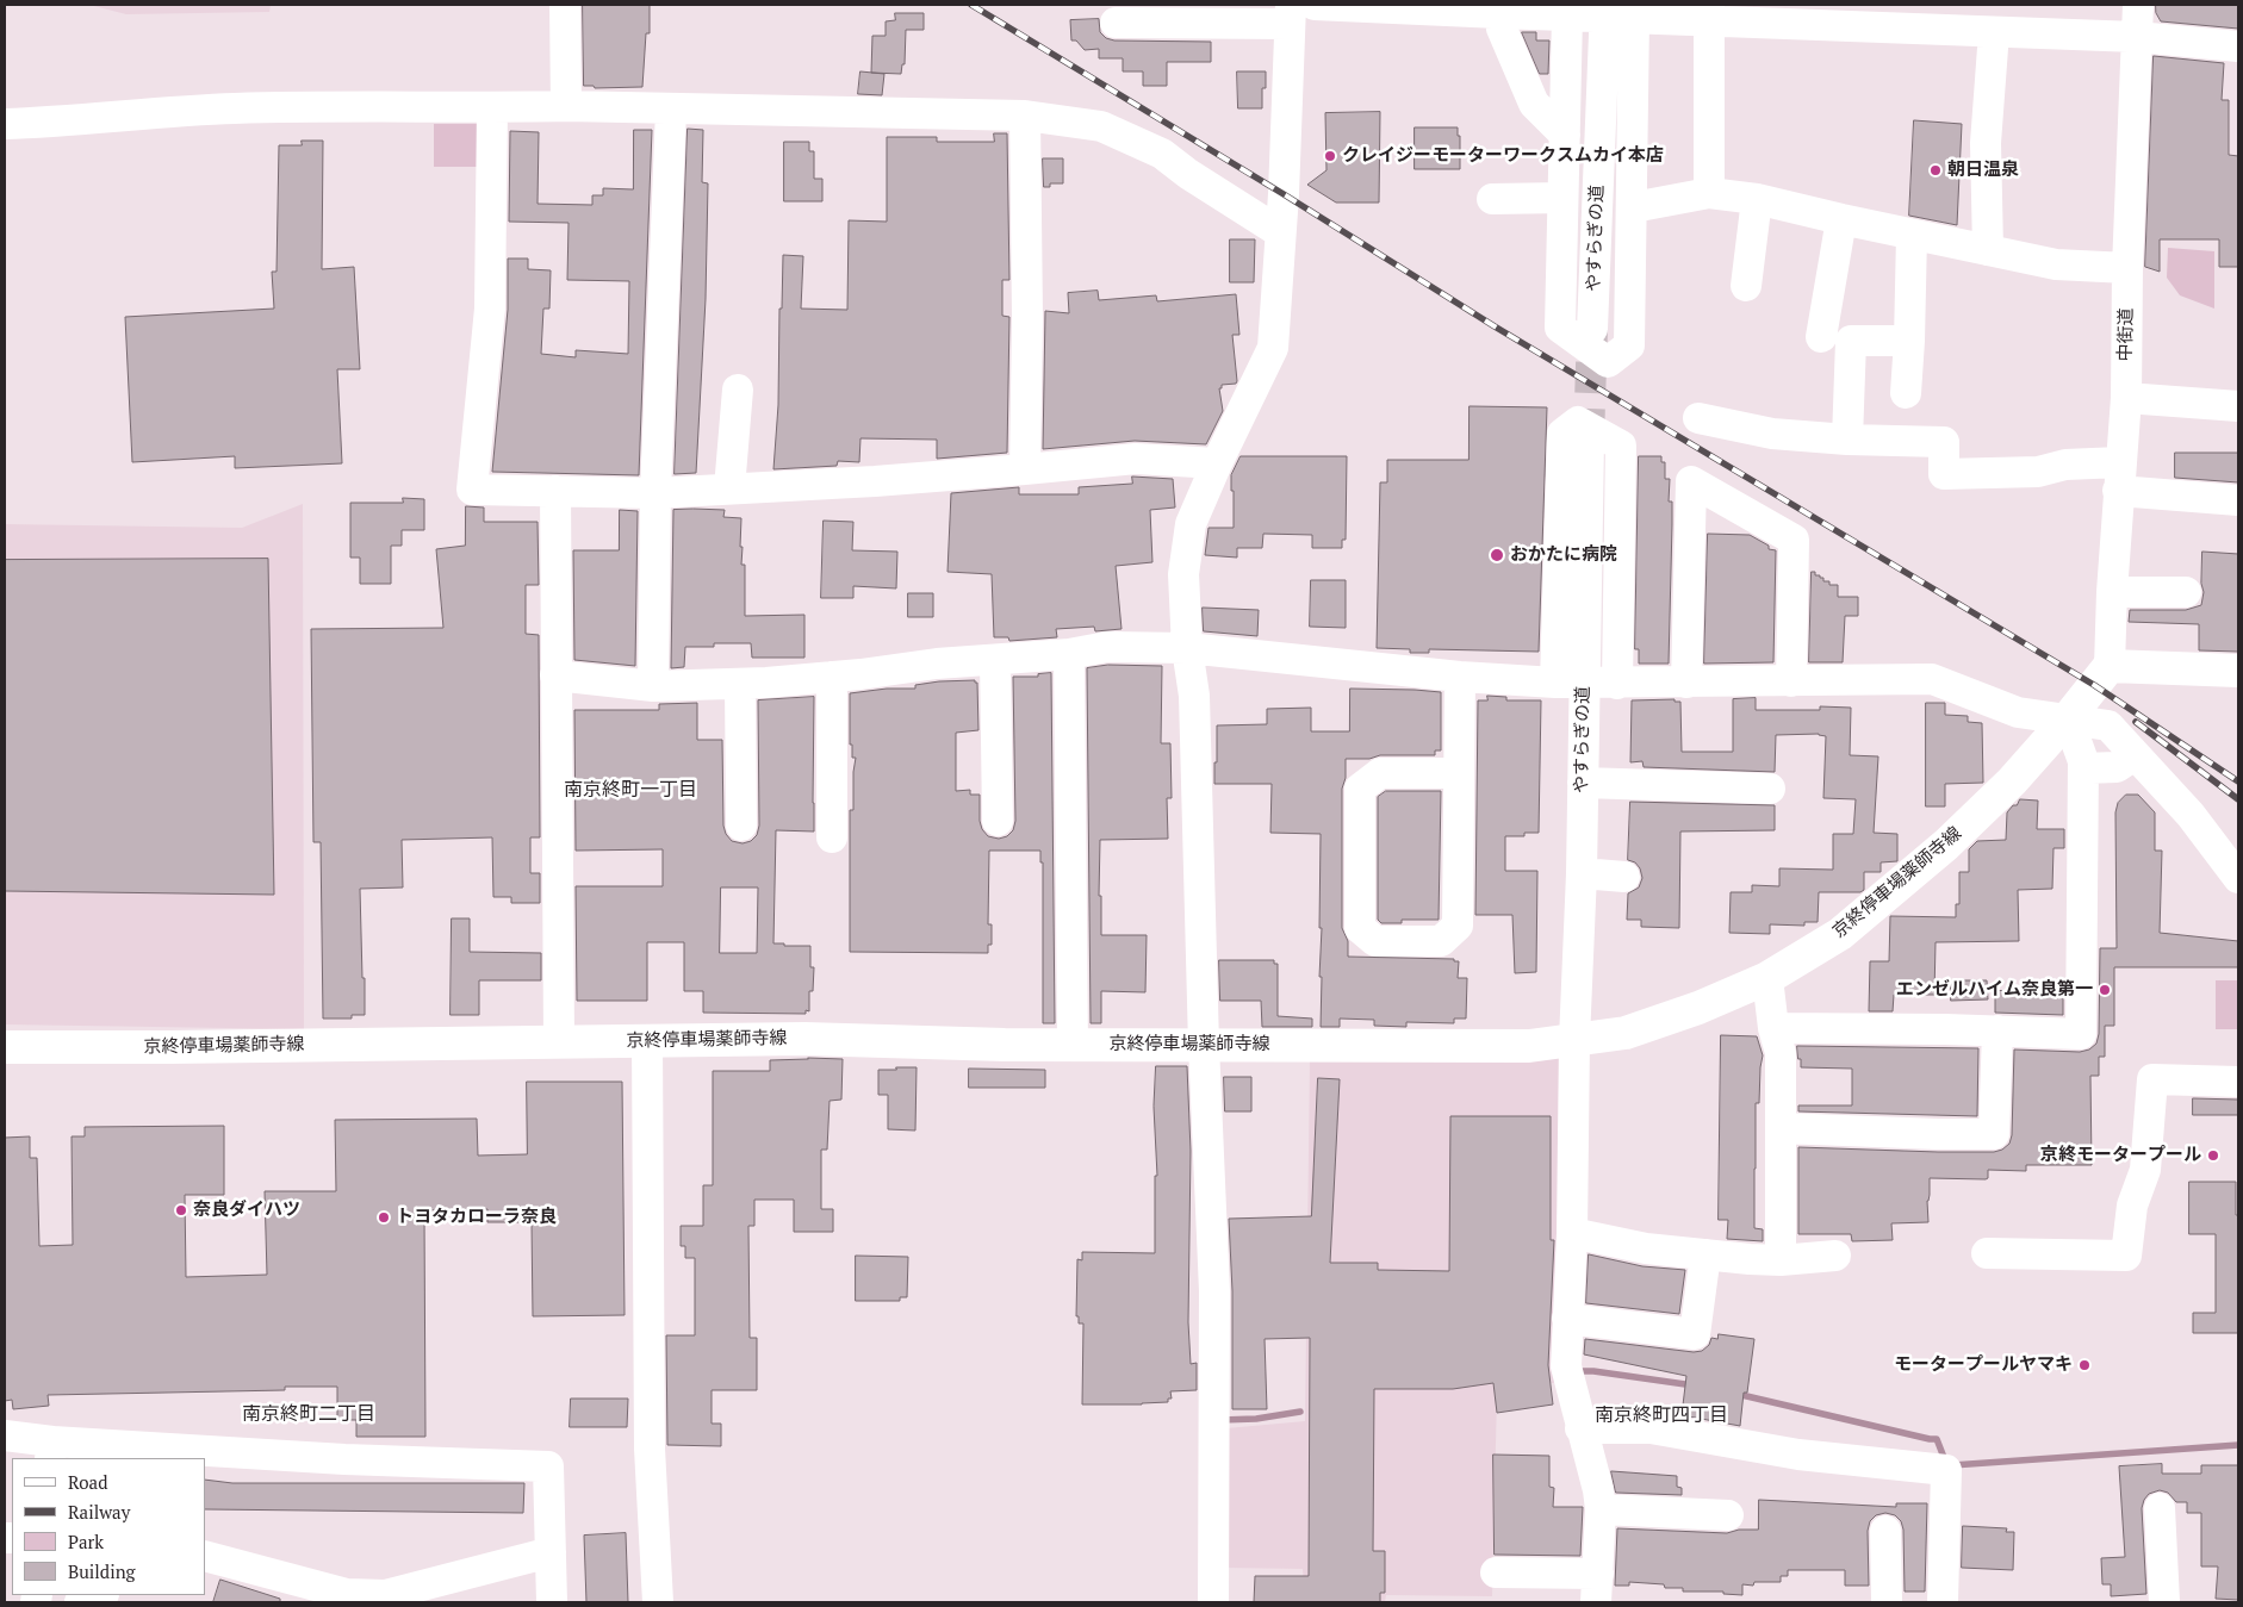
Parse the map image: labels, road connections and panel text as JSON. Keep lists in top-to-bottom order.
{
  "streets": {
    "main road": ["京終停車場薬師寺線"],
    "street": ["やすらぎの道", "中街道"]
  },
  "crossings": [
    ["やすらぎの道", "京終停車場薬師寺線"],
    ["中街道", "京終停車場薬師寺線"]
  ],
  "districts": ["南京終町一丁目", "南京終町二丁目", "南京終町四丁目"],
  "places": [
    "クレイジーモーターワークスムカイ本店",
    "朝日温泉",
    "おかたに病院",
    "エンゼルハイム奈良第一",
    "京終モータープール",
    "奈良ダイハツ",
    "トヨタカローラ奈良",
    "モータープールヤマキ"
  ],
  "legend": [
    "Road",
    "Railway",
    "Park",
    "Building"
  ]
}
